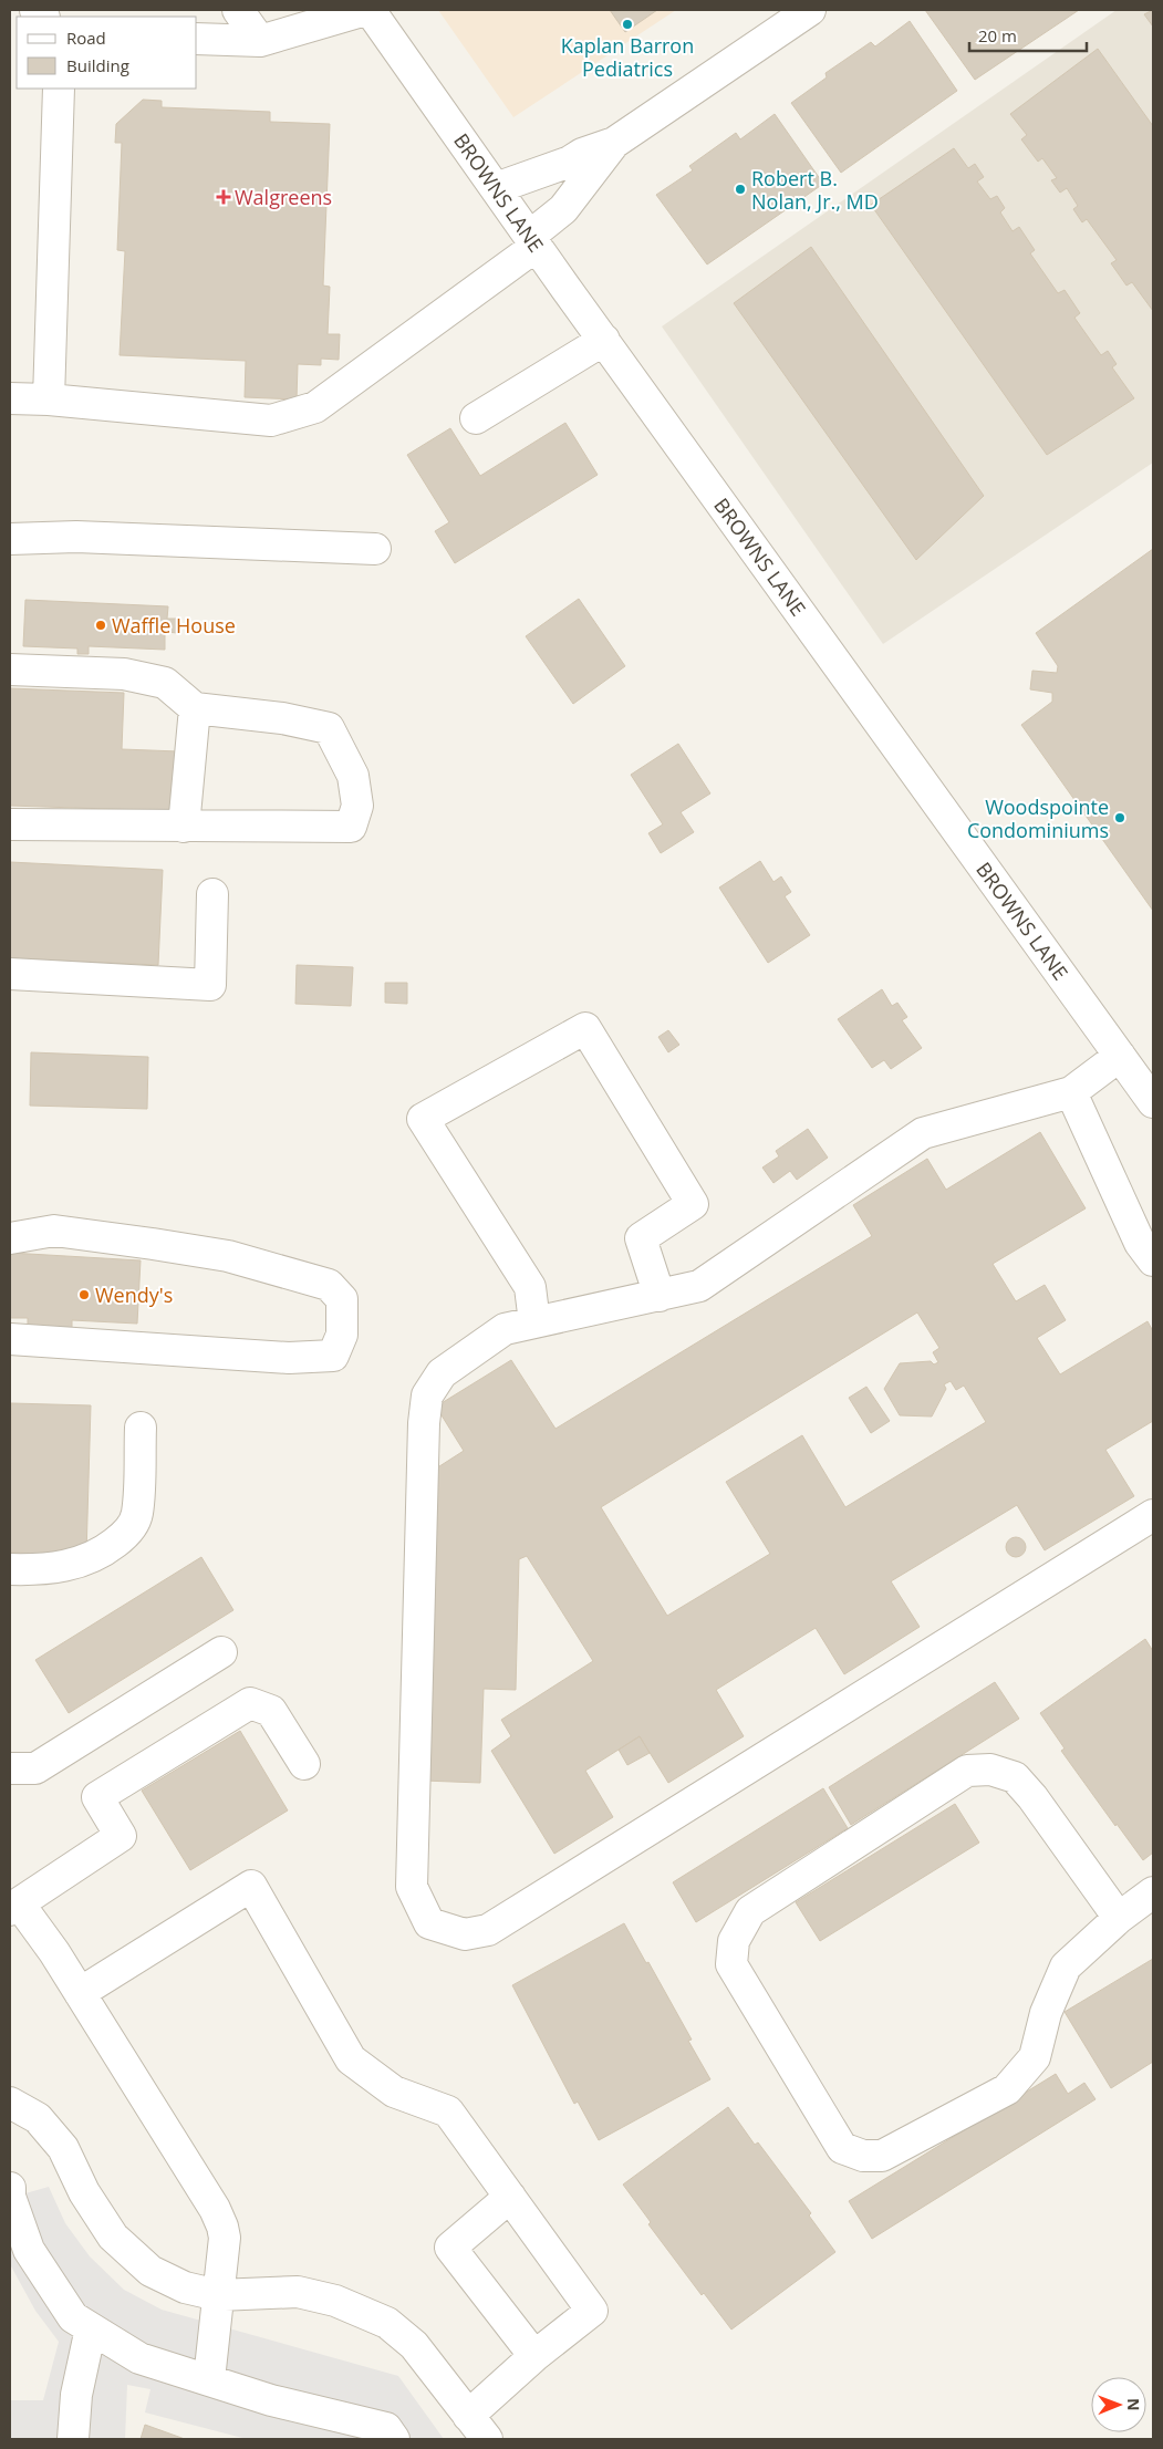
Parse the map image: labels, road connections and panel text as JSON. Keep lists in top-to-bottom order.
{
  "streets": {
    "street": ["BROWNS LANE"]
  },
  "places": {
    "other": [
      "Kaplan Barron Pediatrics",
      "Robert B. Nolan, Jr., MD",
      "Waffle House",
      "Woodspointe Condominiums",
      "Wendy's"
    ],
    "health": ["Walgreens"]
  },
  "legend": ["Road", "Building"],
  "scale_bar": "20 m",
  "north": "right"
}
